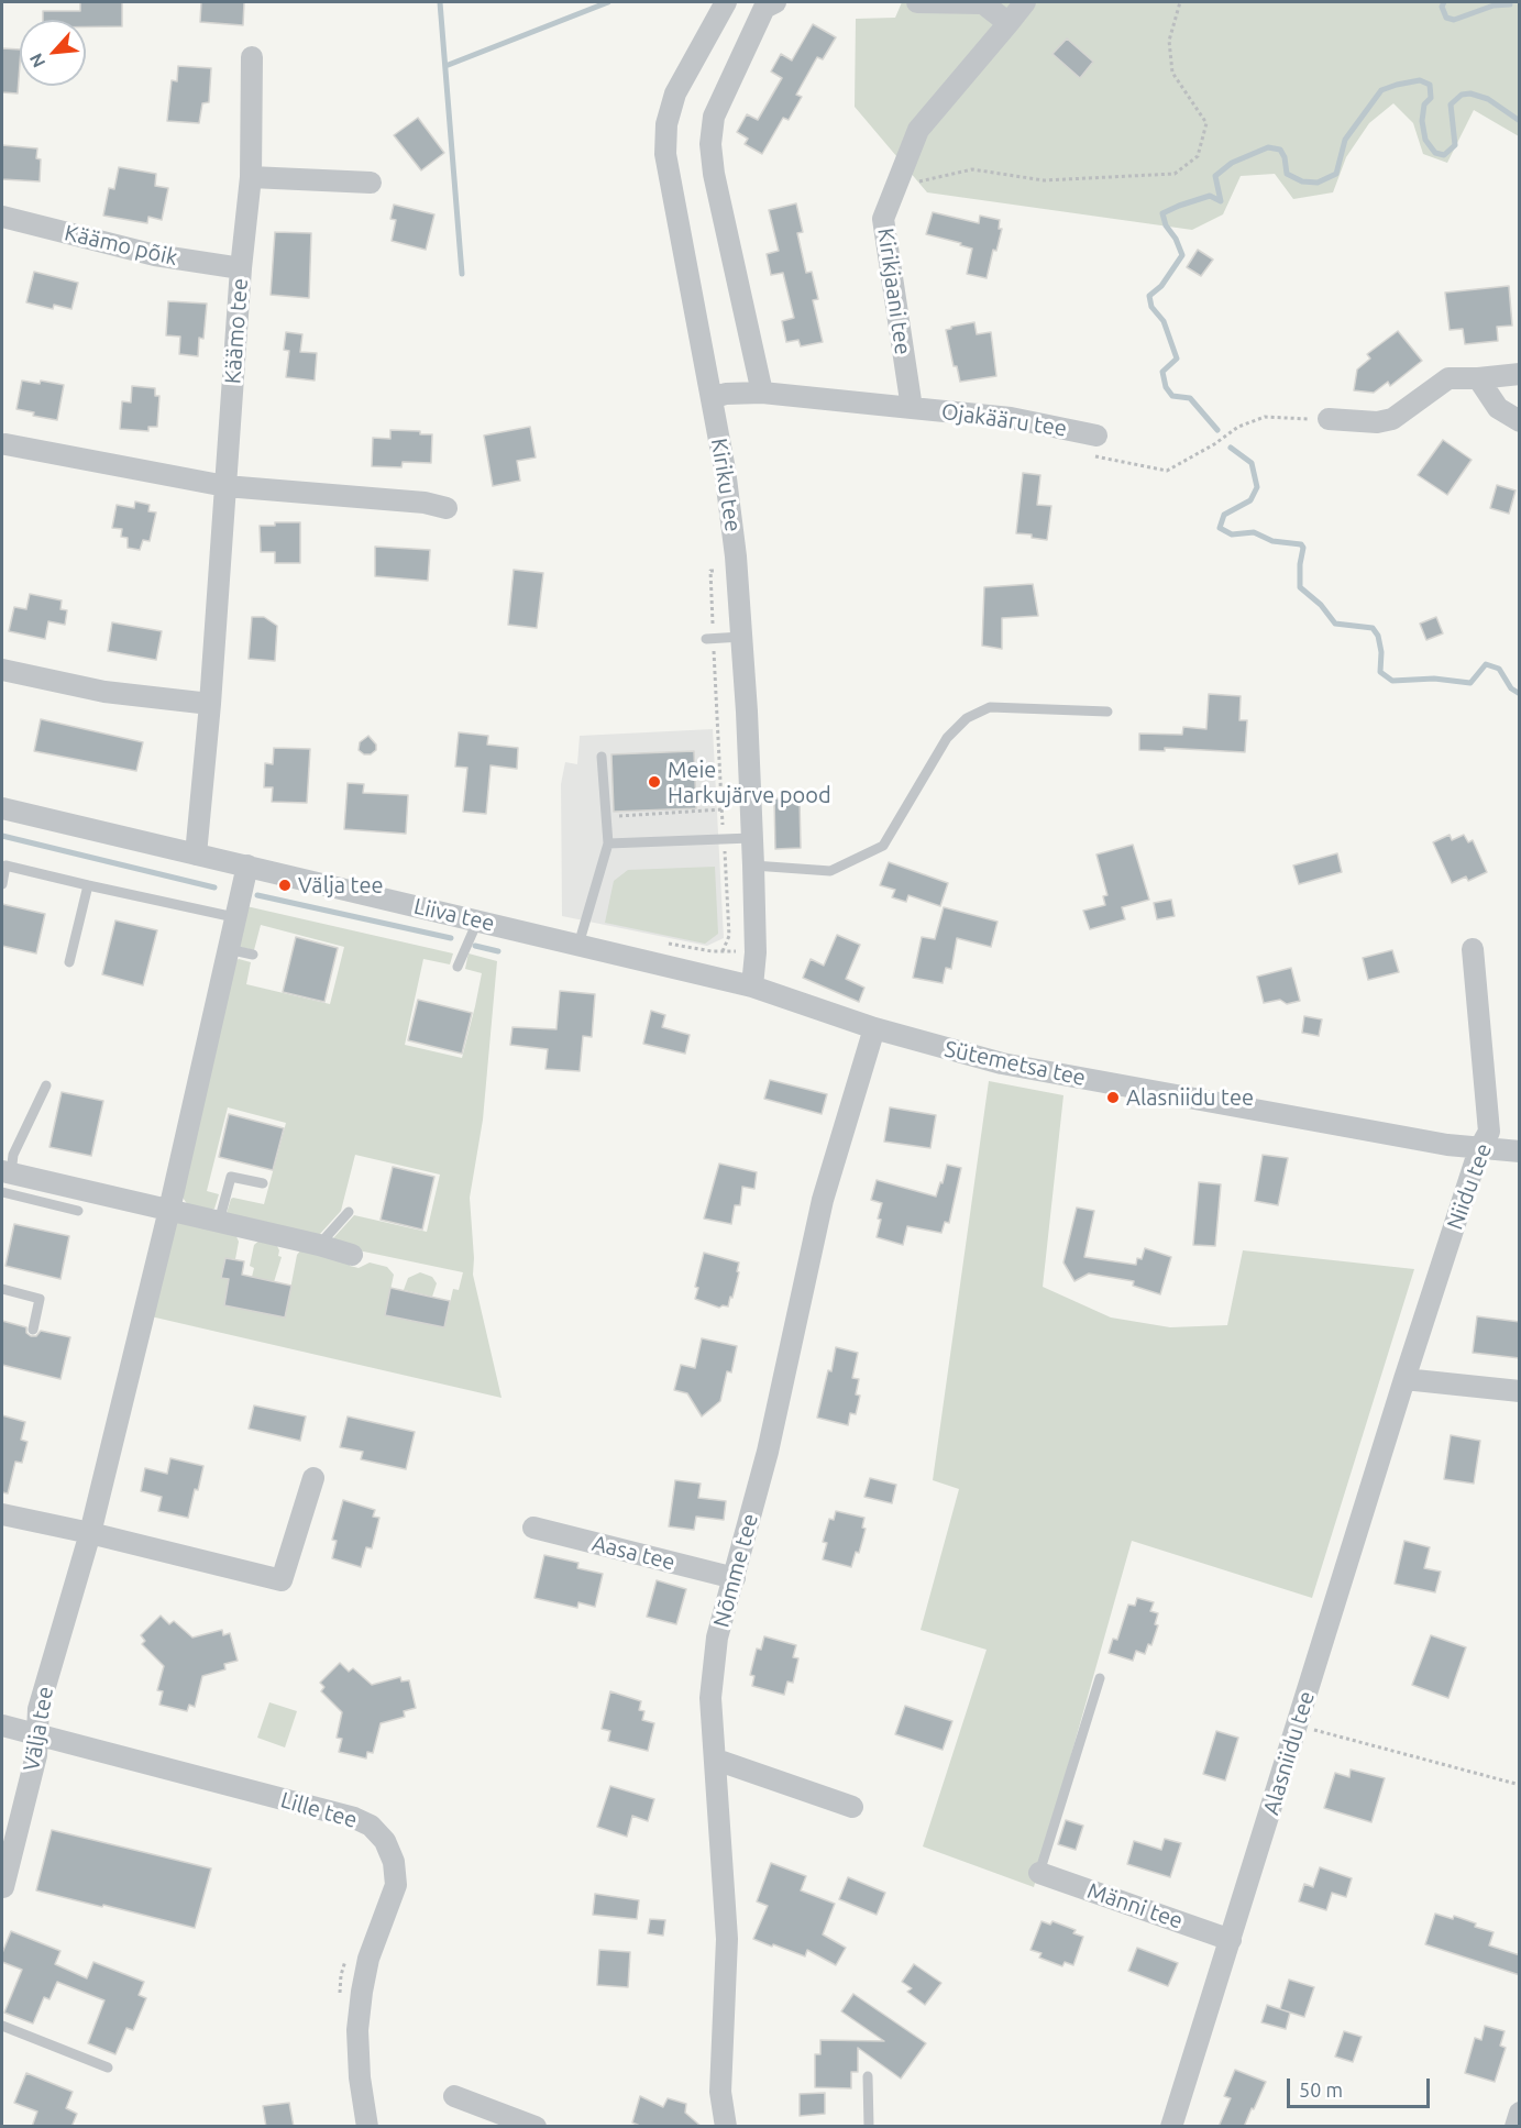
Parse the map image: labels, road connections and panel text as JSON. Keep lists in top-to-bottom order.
{
  "streets": {
    "street": [
      "Käämo põik",
      "Kirikjaani tee",
      "Käämo tee",
      "Ojakääru tee",
      "Kiriku tee",
      "Liiva tee",
      "Sütemetsa tee",
      "Niidu tee",
      "Aasa tee",
      "Nõmme tee",
      "Välja tee",
      "Alasniidu tee",
      "Lille tee",
      "Männi tee"
    ]
  },
  "crossings": [
    ["Käämo põik", "Käämo tee"],
    ["Kirikjaani tee", "Ojakääru tee"],
    ["Käämo tee", "Liiva tee"],
    ["Kiriku tee", "Liiva tee"],
    ["Kiriku tee", "Sütemetsa tee"],
    ["Liiva tee", "Sütemetsa tee"],
    ["Liiva tee", "Välja tee"],
    ["Sütemetsa tee", "Niidu tee"],
    ["Sütemetsa tee", "Nõmme tee"],
    ["Niidu tee", "Alasniidu tee"],
    ["Aasa tee", "Nõmme tee"],
    ["Välja tee", "Lille tee"],
    ["Alasniidu tee", "Männi tee"]
  ],
  "places": ["Meie Harkujärve pood", "Välja tee", "Alasniidu tee"],
  "scale_bar": "50 m",
  "north": "bottom left"
}
